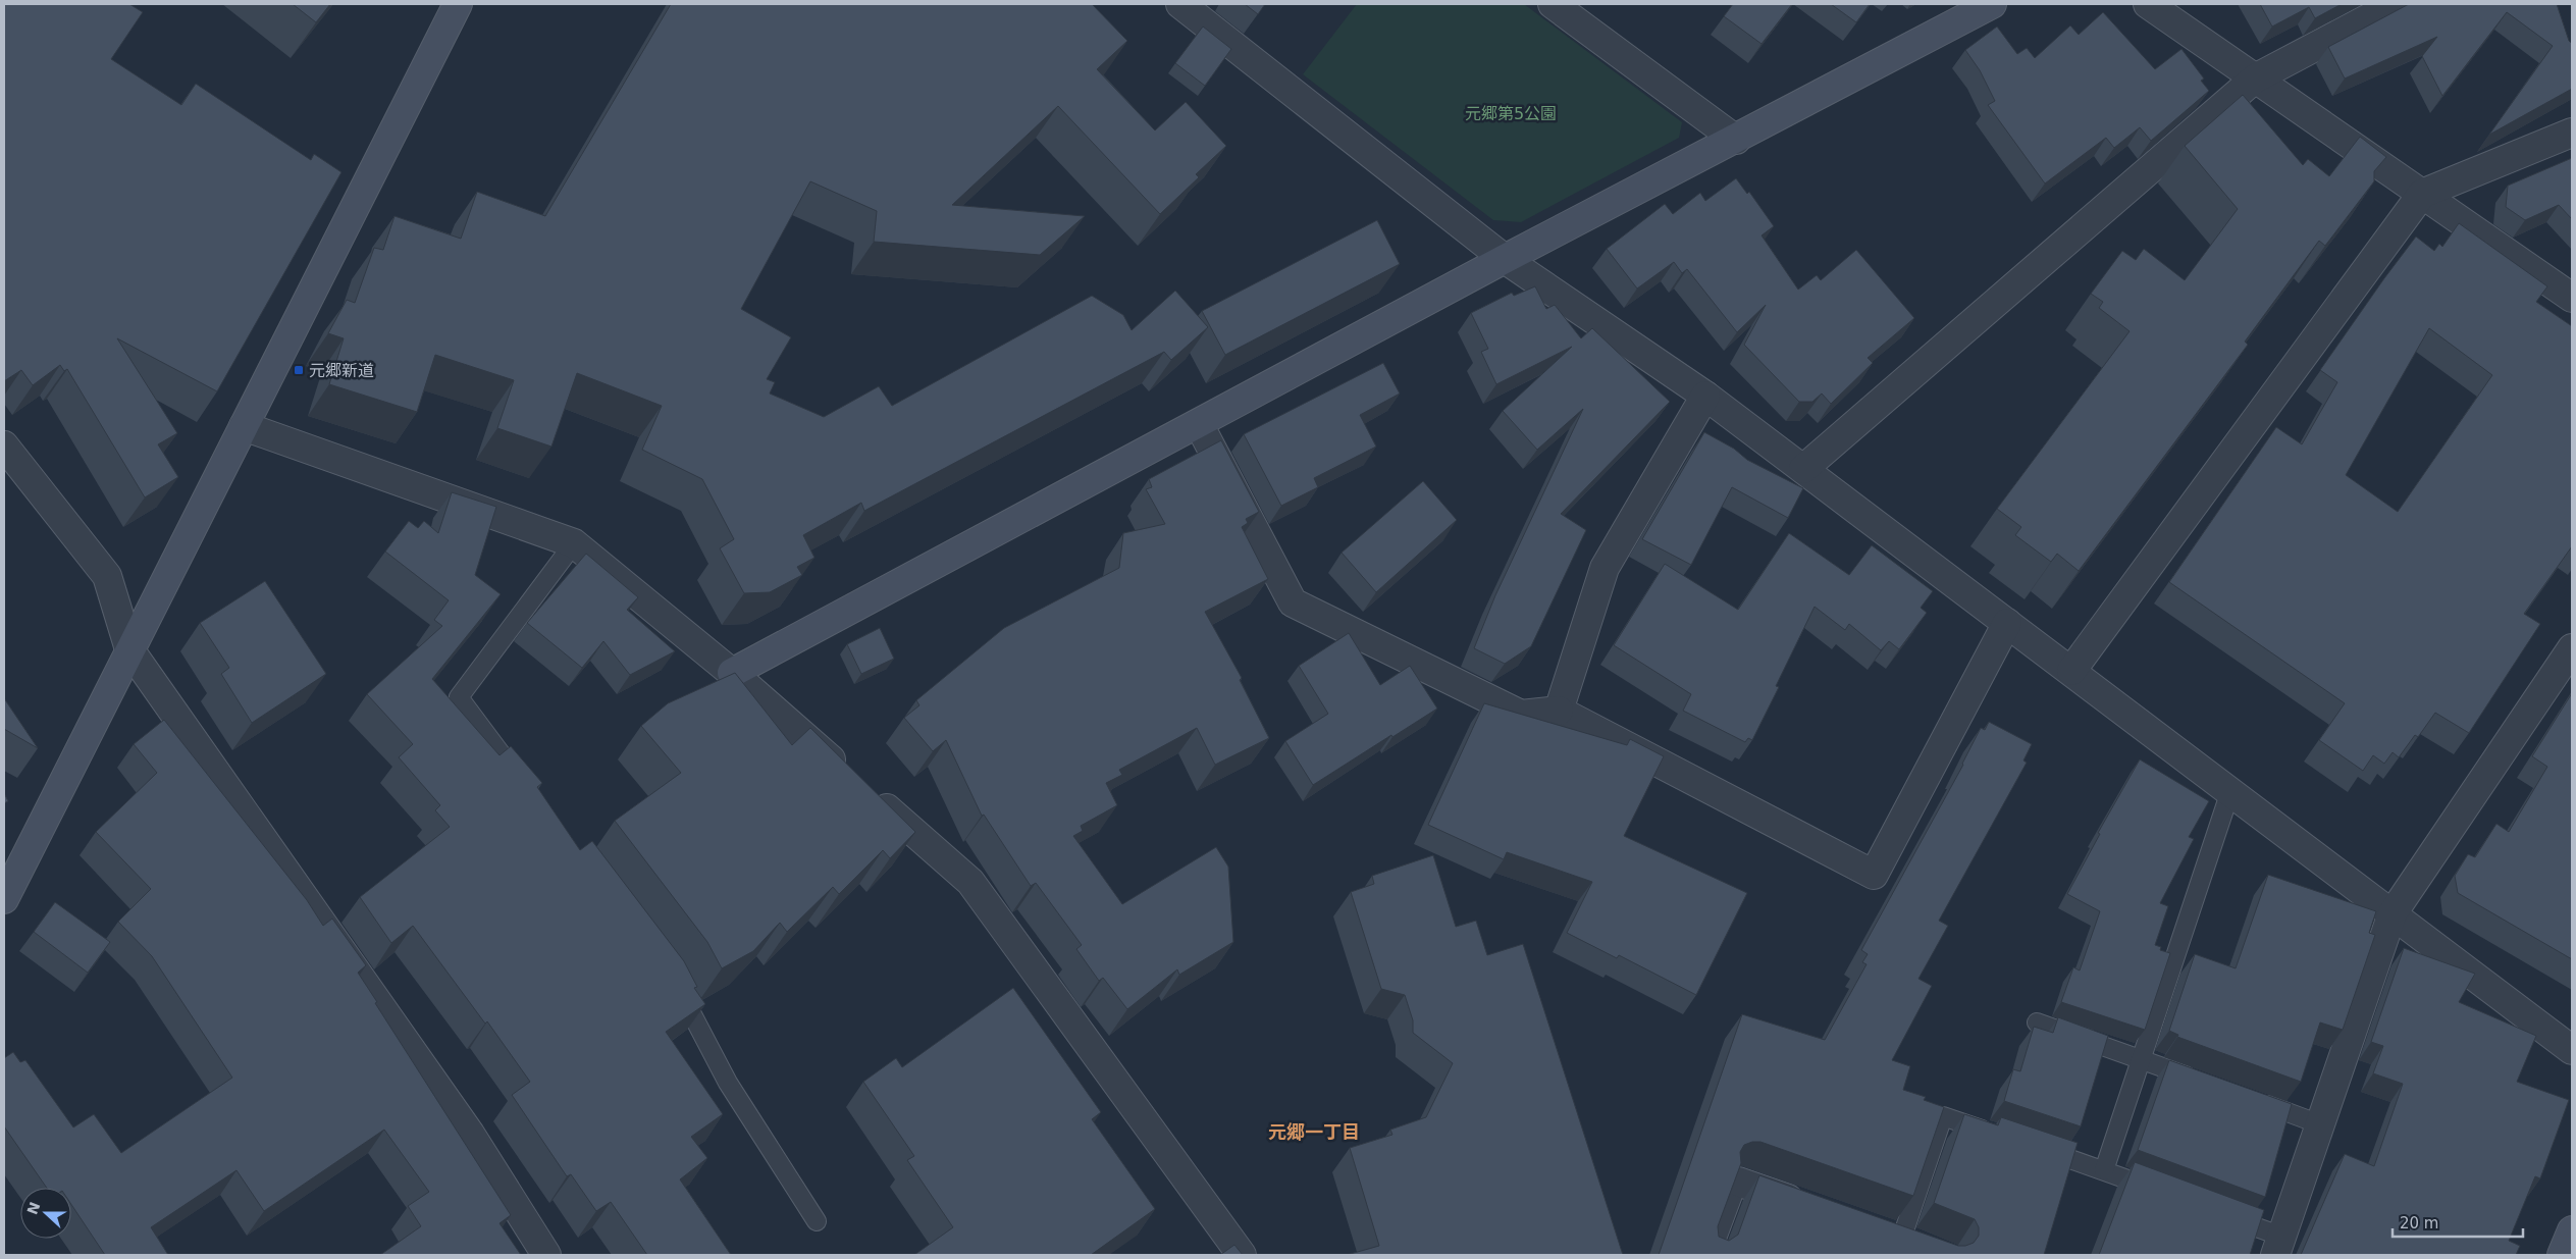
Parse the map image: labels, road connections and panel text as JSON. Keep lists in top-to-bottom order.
{
  "districts": ["元郷一丁目"],
  "parks": ["元郷第5公園"],
  "places": {
    "transit": ["元郷新道"]
  },
  "scale_bar": "20 m",
  "north": "left"
}
